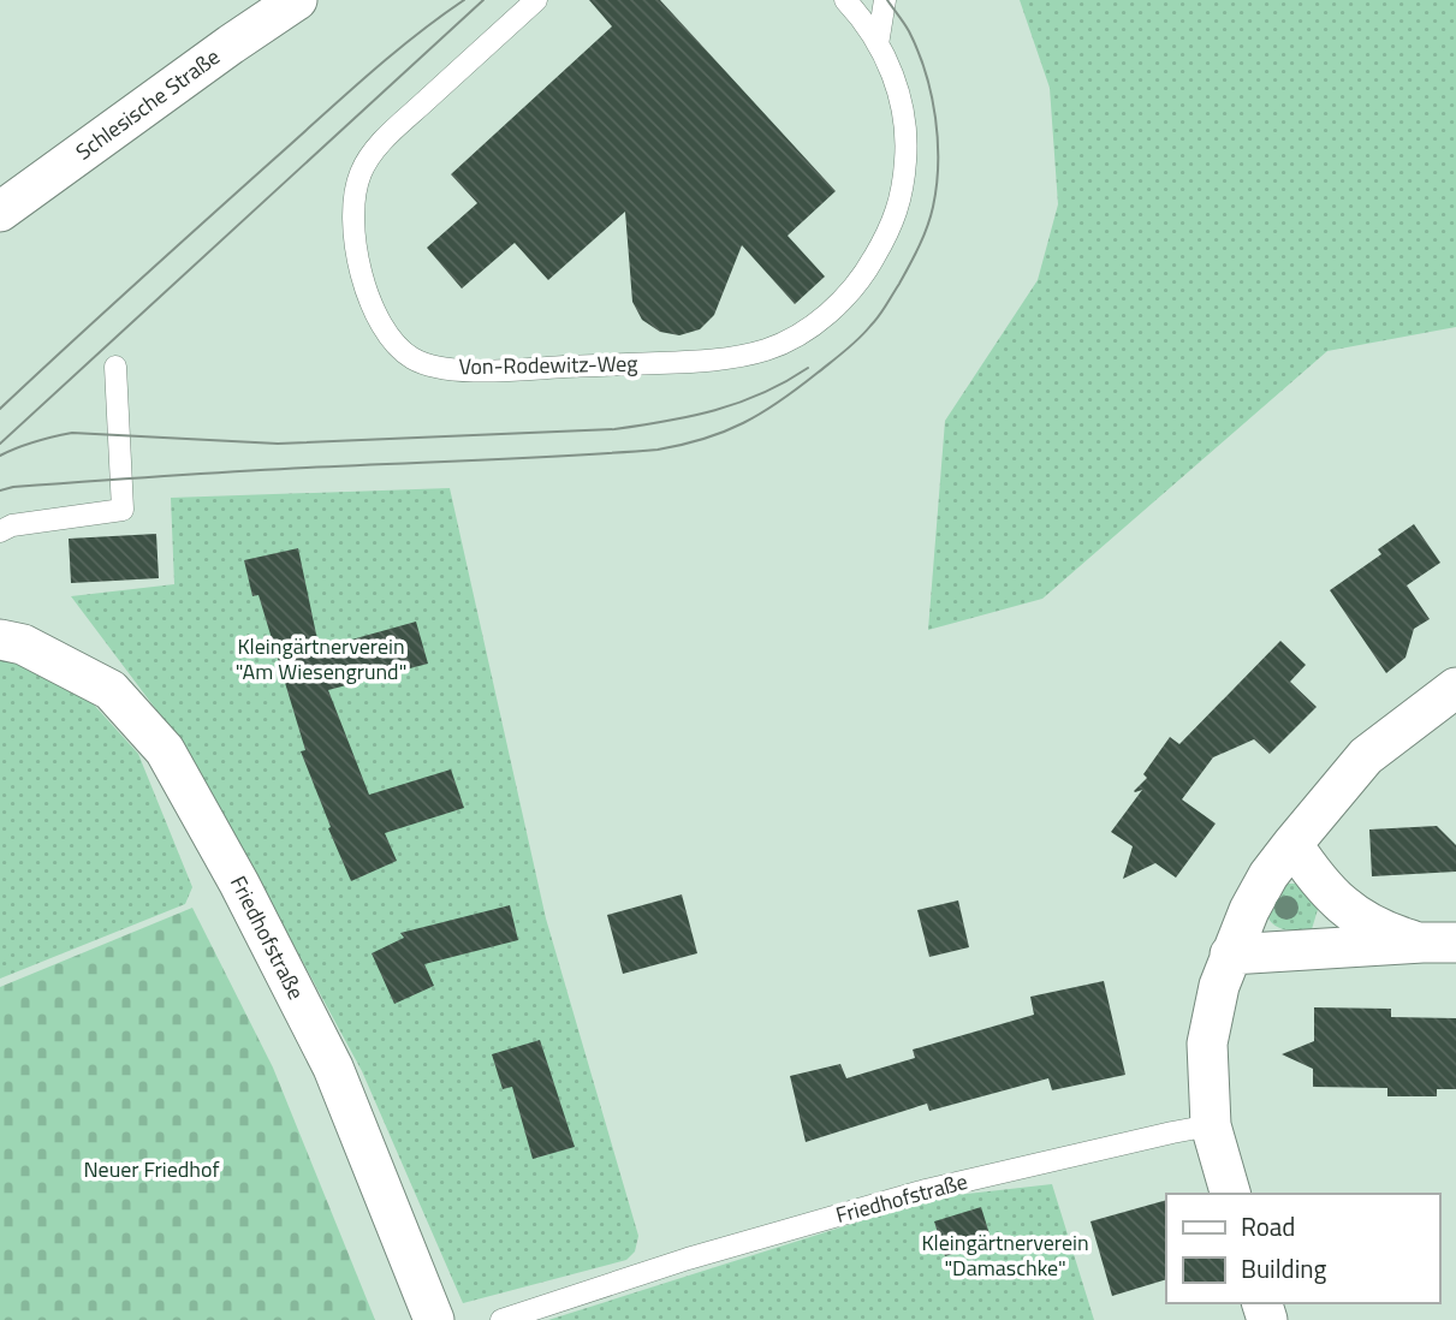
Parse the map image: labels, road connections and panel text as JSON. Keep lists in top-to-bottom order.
{
  "streets": {
    "street": ["Schlesische Straße", "Friedhofstraße"],
    "lane": ["Von-Rodewitz-Weg"]
  },
  "parks": ["Kleingärtnerverein \"Am Wiesengrund\"", "Neuer Friedhof", "Kleingärtnerverein \"Damaschke\""],
  "legend": ["Road", "Building"]
}
